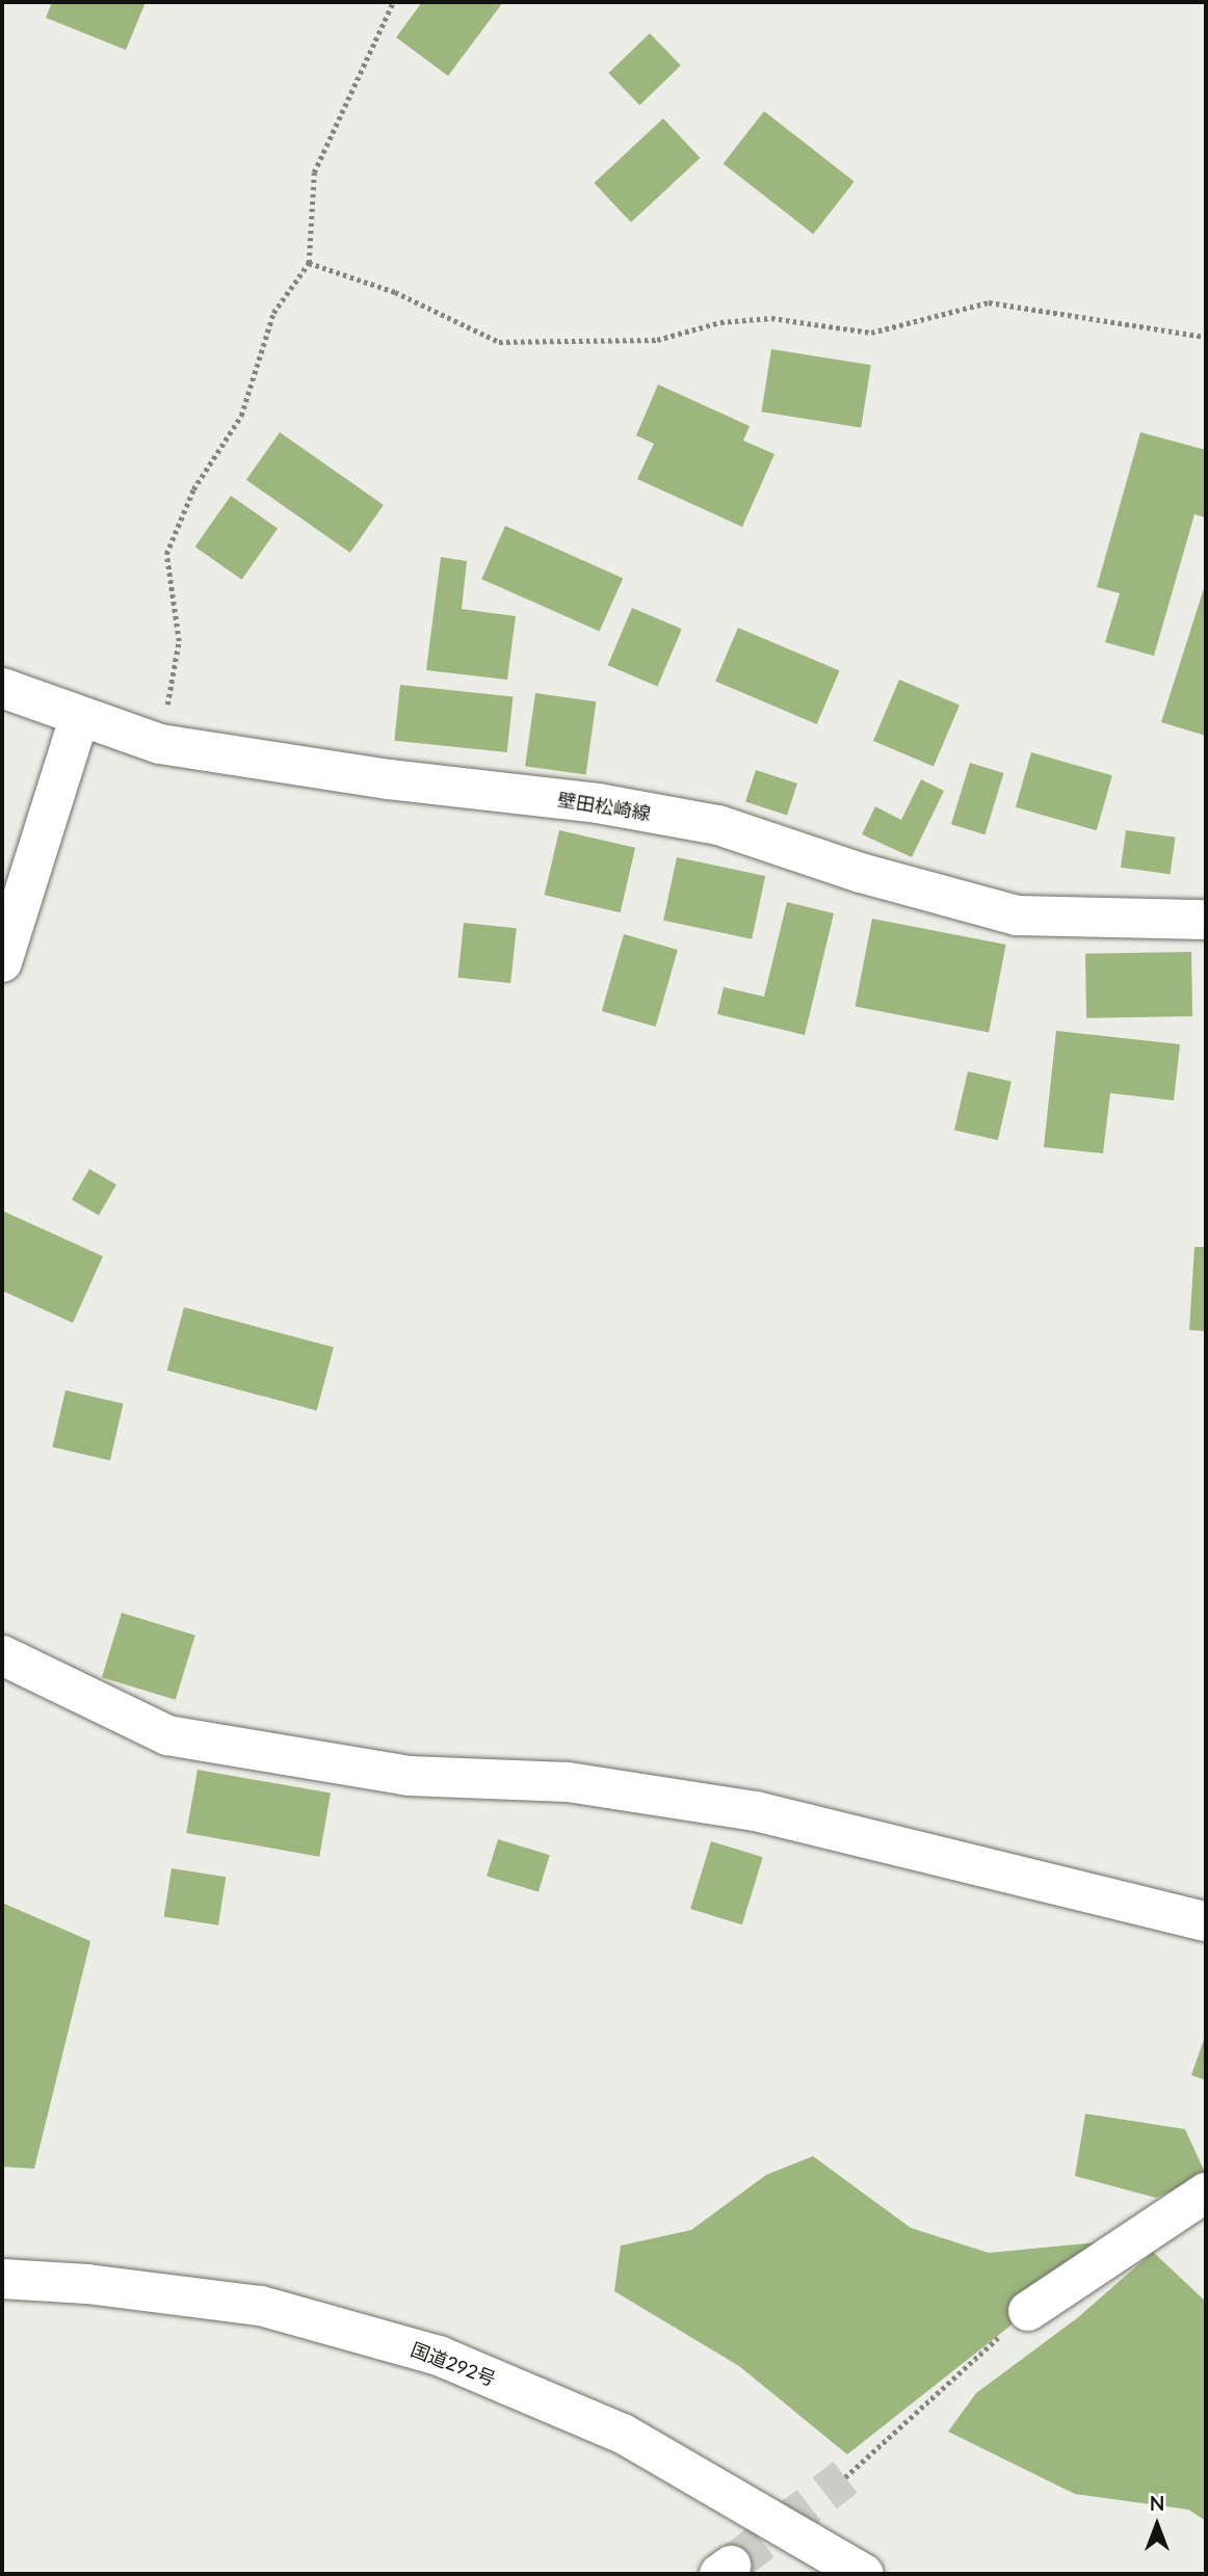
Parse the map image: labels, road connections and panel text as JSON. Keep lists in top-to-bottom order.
{
  "streets": {
    "main road": ["壁田松崎線", "国道292号"]
  },
  "north": "top"
}
